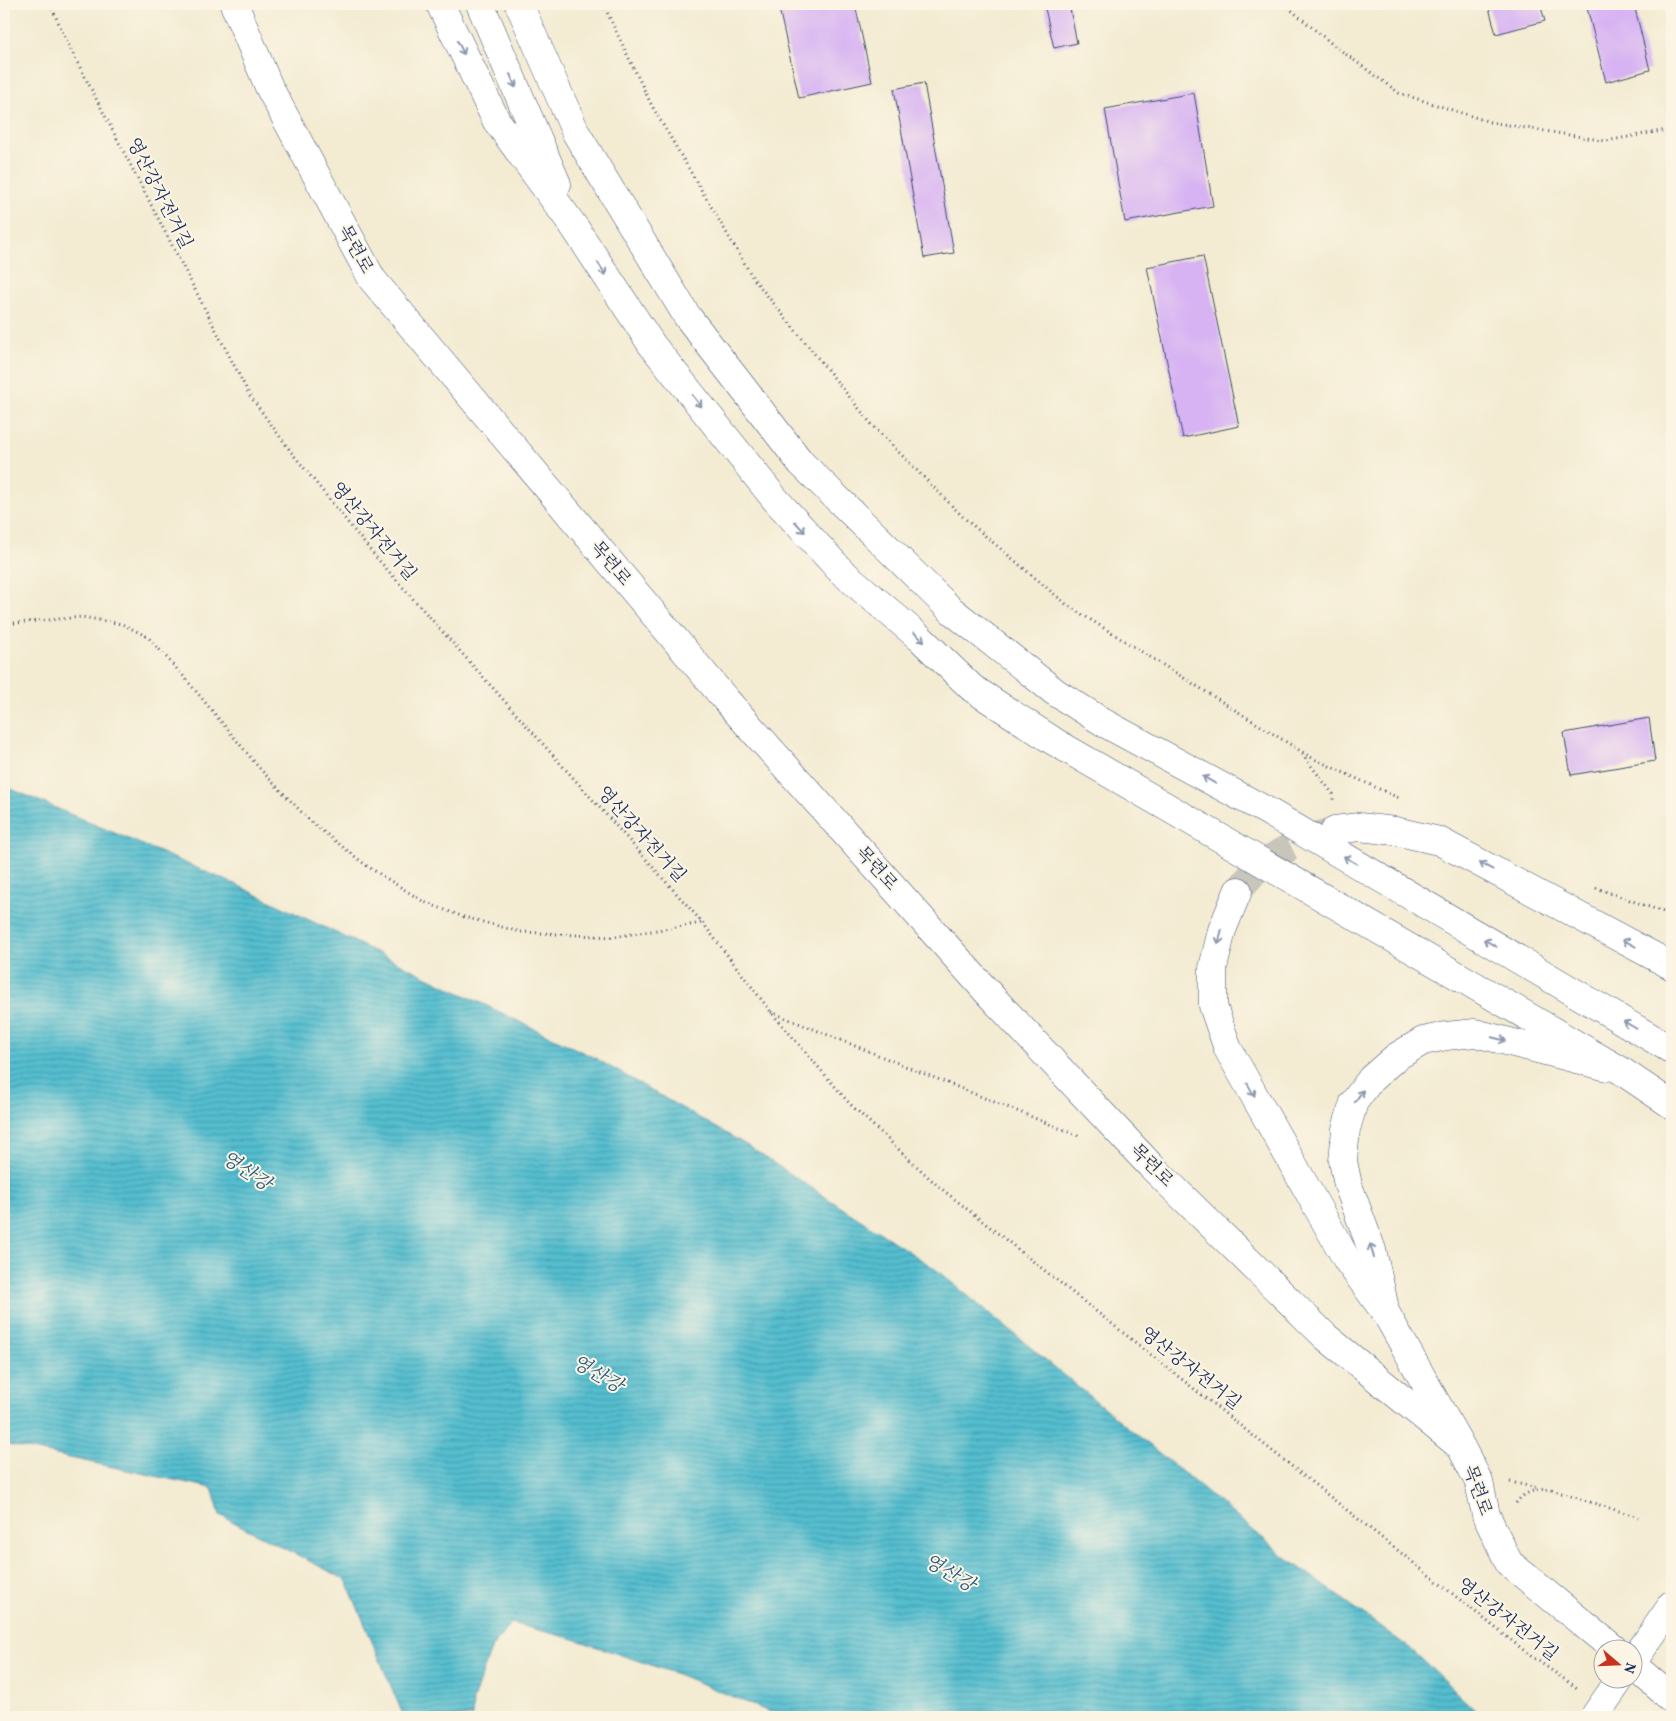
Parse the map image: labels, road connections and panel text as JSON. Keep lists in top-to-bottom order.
{
  "streets": {
    "main road": ["목련로"],
    "path": ["영산강자전거길"]
  },
  "water": ["영산강"],
  "north": "right"
}
